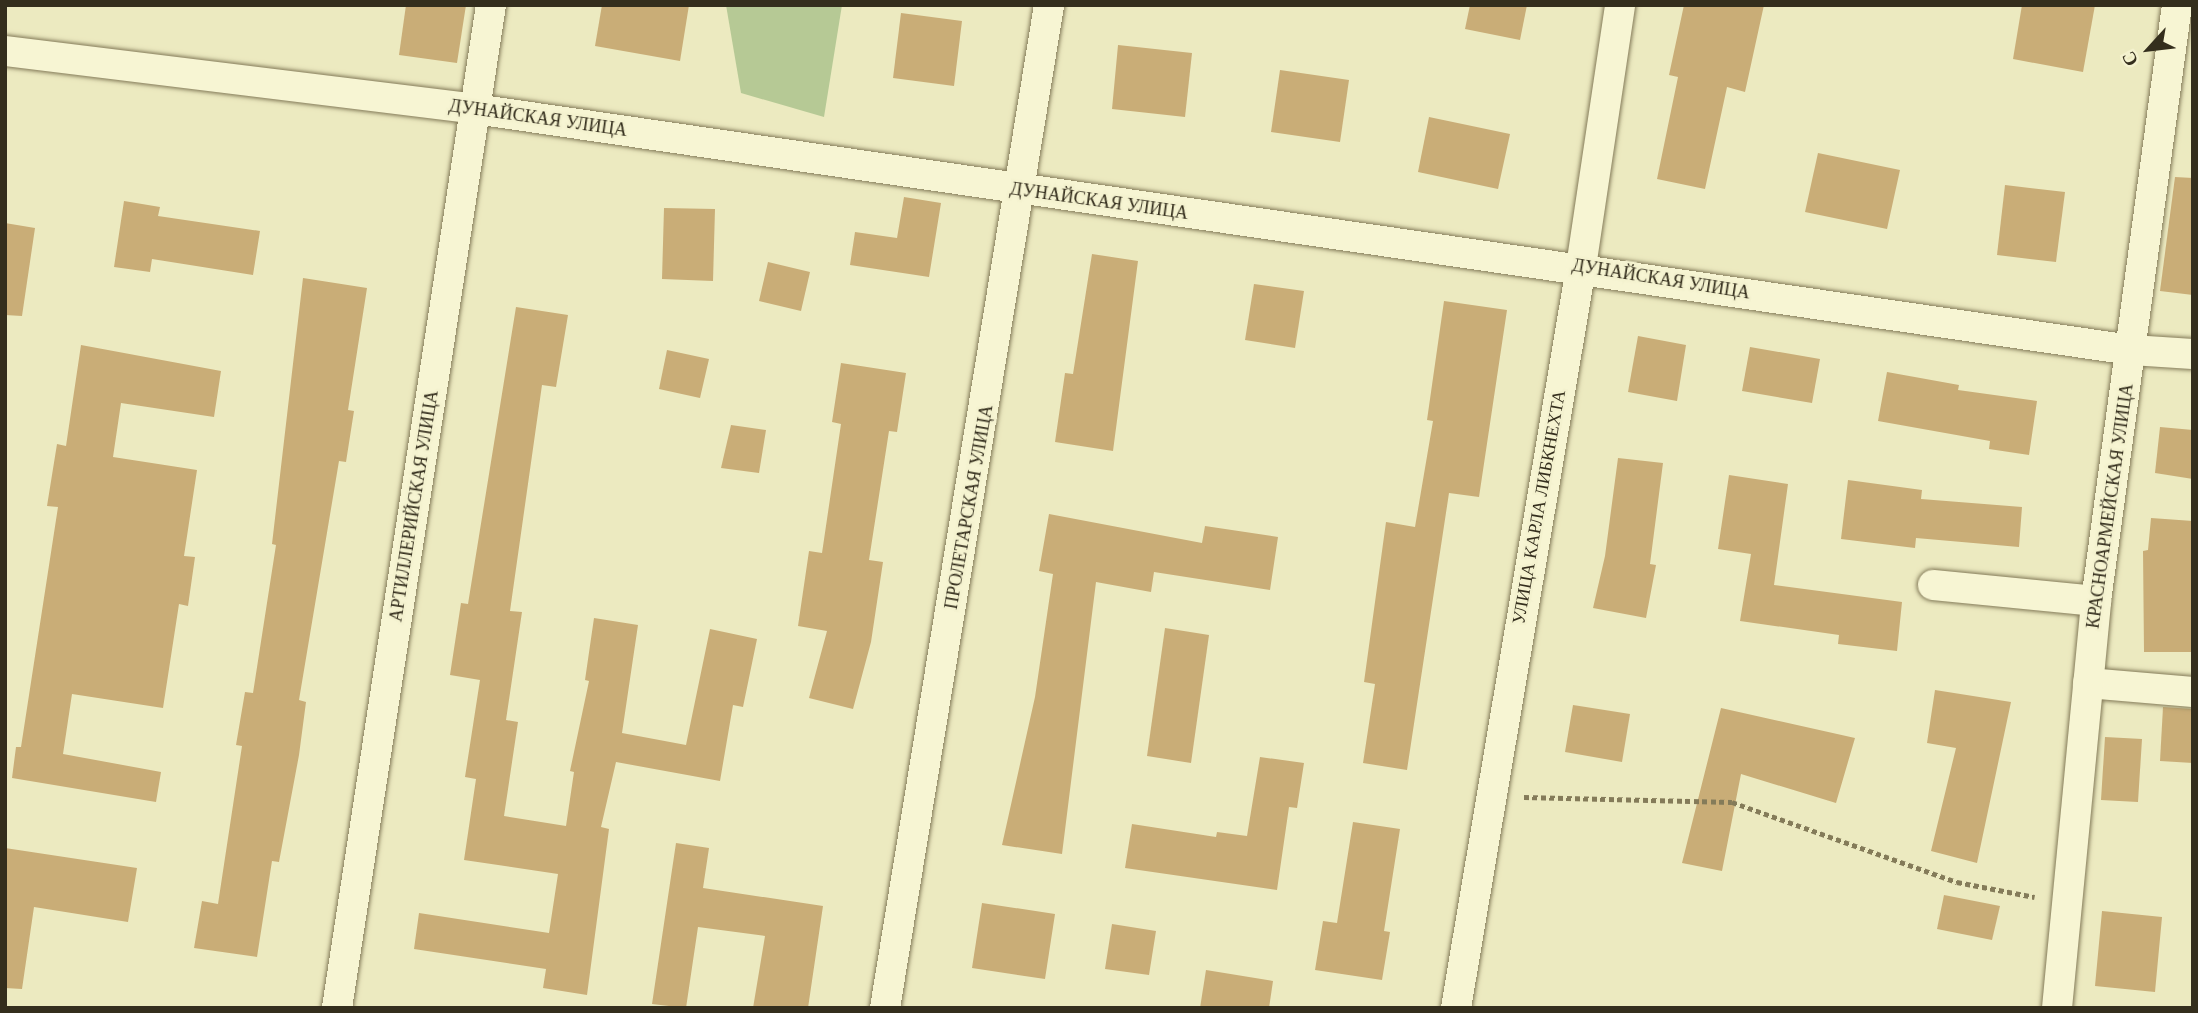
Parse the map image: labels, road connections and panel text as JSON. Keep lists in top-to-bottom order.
{
  "streets": {
    "street": [
      "ДУНАЙСКАЯ УЛИЦА",
      "АРТИЛЛЕРИЙСКАЯ УЛИЦА",
      "КРАСНОАРМЕЙСКАЯ УЛИЦА",
      "ПРОЛЕТАРСКАЯ УЛИЦА",
      "УЛИЦА КАРЛА ЛИБКНЕХТА"
    ]
  },
  "crossings": [
    ["ДУНАЙСКАЯ УЛИЦА", "АРТИЛЛЕРИЙСКАЯ УЛИЦА"],
    ["ДУНАЙСКАЯ УЛИЦА", "КРАСНОАРМЕЙСКАЯ УЛИЦА"],
    ["ДУНАЙСКАЯ УЛИЦА", "ПРОЛЕТАРСКАЯ УЛИЦА"],
    ["ДУНАЙСКАЯ УЛИЦА", "УЛИЦА КАРЛА ЛИБКНЕХТА"]
  ],
  "north": "bottom left"
}
